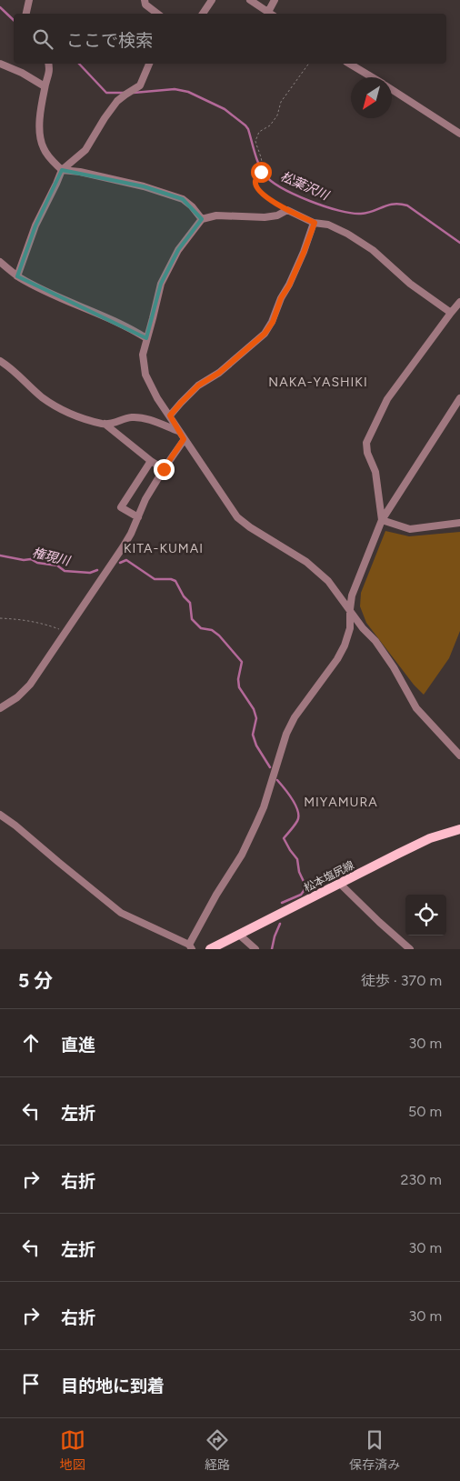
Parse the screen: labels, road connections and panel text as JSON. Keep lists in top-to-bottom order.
{
  "streets": {
    "main road": ["松本塩尻線"]
  },
  "districts": ["NAKA-YASHIKI", "KITA-KUMAI", "MIYAMURA"],
  "water": ["松葉沢川", "権現川"],
  "north": "bottom left",
  "page": {
    "search": "ここで検索",
    "heading": ["5 分", "徒歩 · 370 m"],
    "list": [
      ["直進", "30 m"],
      ["左折", "50 m"],
      ["右折", "230 m"],
      ["左折", "30 m"],
      ["右折", "30 m"],
      "目的地に到着"
    ],
    "nav": ["地図", "経路", "保存済み"]
  }
}
